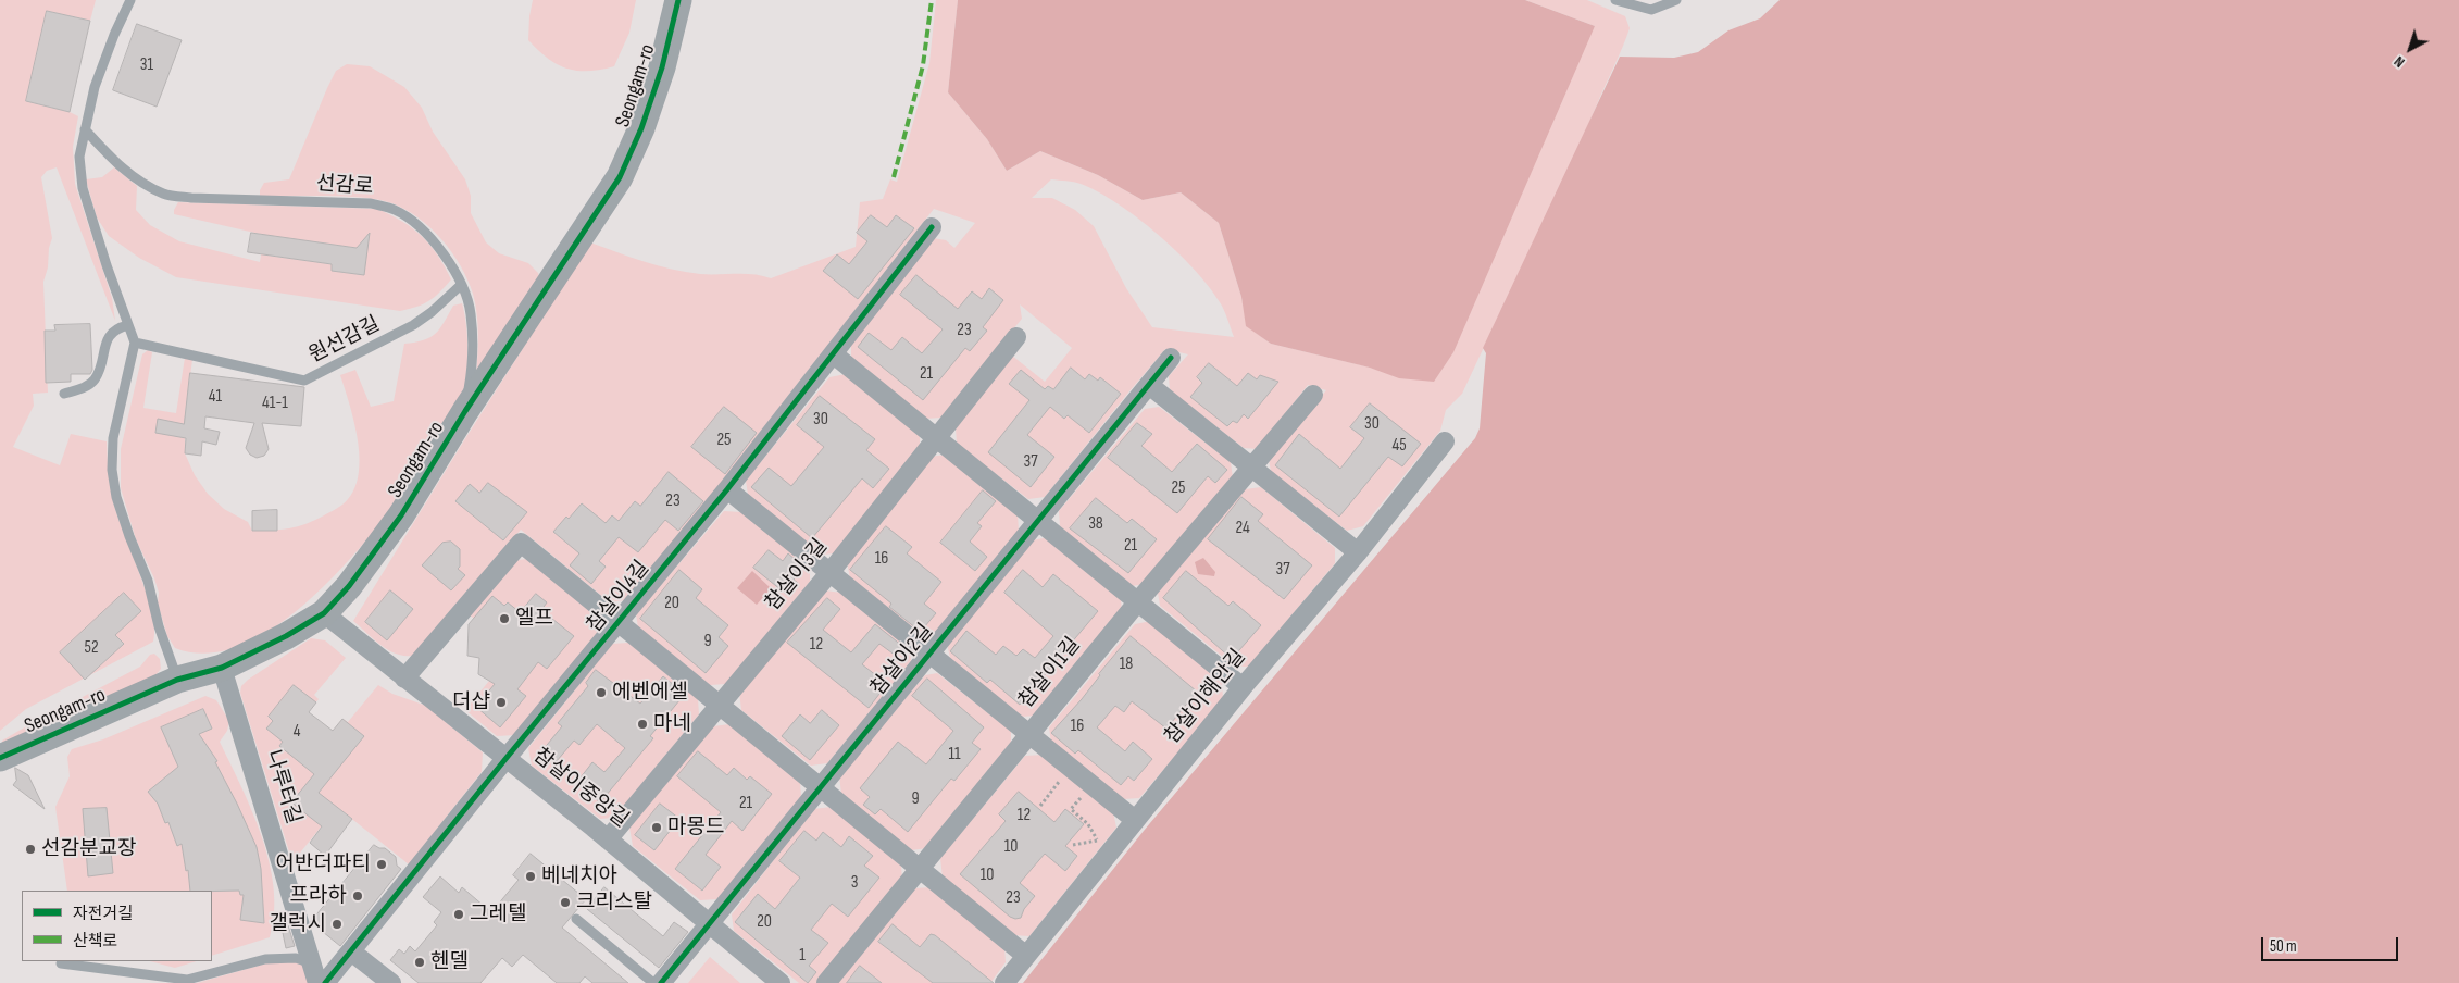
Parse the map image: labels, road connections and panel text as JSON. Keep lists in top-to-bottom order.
{
  "streets": {
    "street": [
      "Seongam-ro",
      "참살이3길",
      "참살이4길",
      "참살이2길",
      "참살이1길",
      "참살이해안길",
      "나루터길",
      "참살이중앙길"
    ],
    "lane": ["선감로", "원선감길"]
  },
  "crossings": [
    ["Seongam-ro", "선감로"],
    ["Seongam-ro", "나루터길"],
    ["Seongam-ro", "참살이중앙길"],
    ["선감로", "원선감길"],
    ["참살이3길", "참살이중앙길"],
    ["참살이4길", "참살이중앙길"],
    ["참살이2길", "참살이중앙길"]
  ],
  "places": [
    "엘프",
    "에벤에셀",
    "더샵",
    "마네",
    "마몽드",
    "선감분교장",
    "어반더파티",
    "베네치아",
    "프라하",
    "크리스탈",
    "그레텔",
    "갤럭시",
    "헨델"
  ],
  "house_numbers": [
    "31",
    "23",
    "21",
    "41",
    "41-1",
    "30",
    "30",
    "25",
    "45",
    "37",
    "25",
    "23",
    "38",
    "24",
    "21",
    "16",
    "37",
    "20",
    "9",
    "12",
    "52",
    "18",
    "16",
    "4",
    "11",
    "9",
    "21",
    "12",
    "10",
    "10",
    "3",
    "23",
    "20",
    "1"
  ],
  "legend": ["자전거길", "산책로"],
  "scale_bar": "50 m",
  "north": "bottom left"
}
